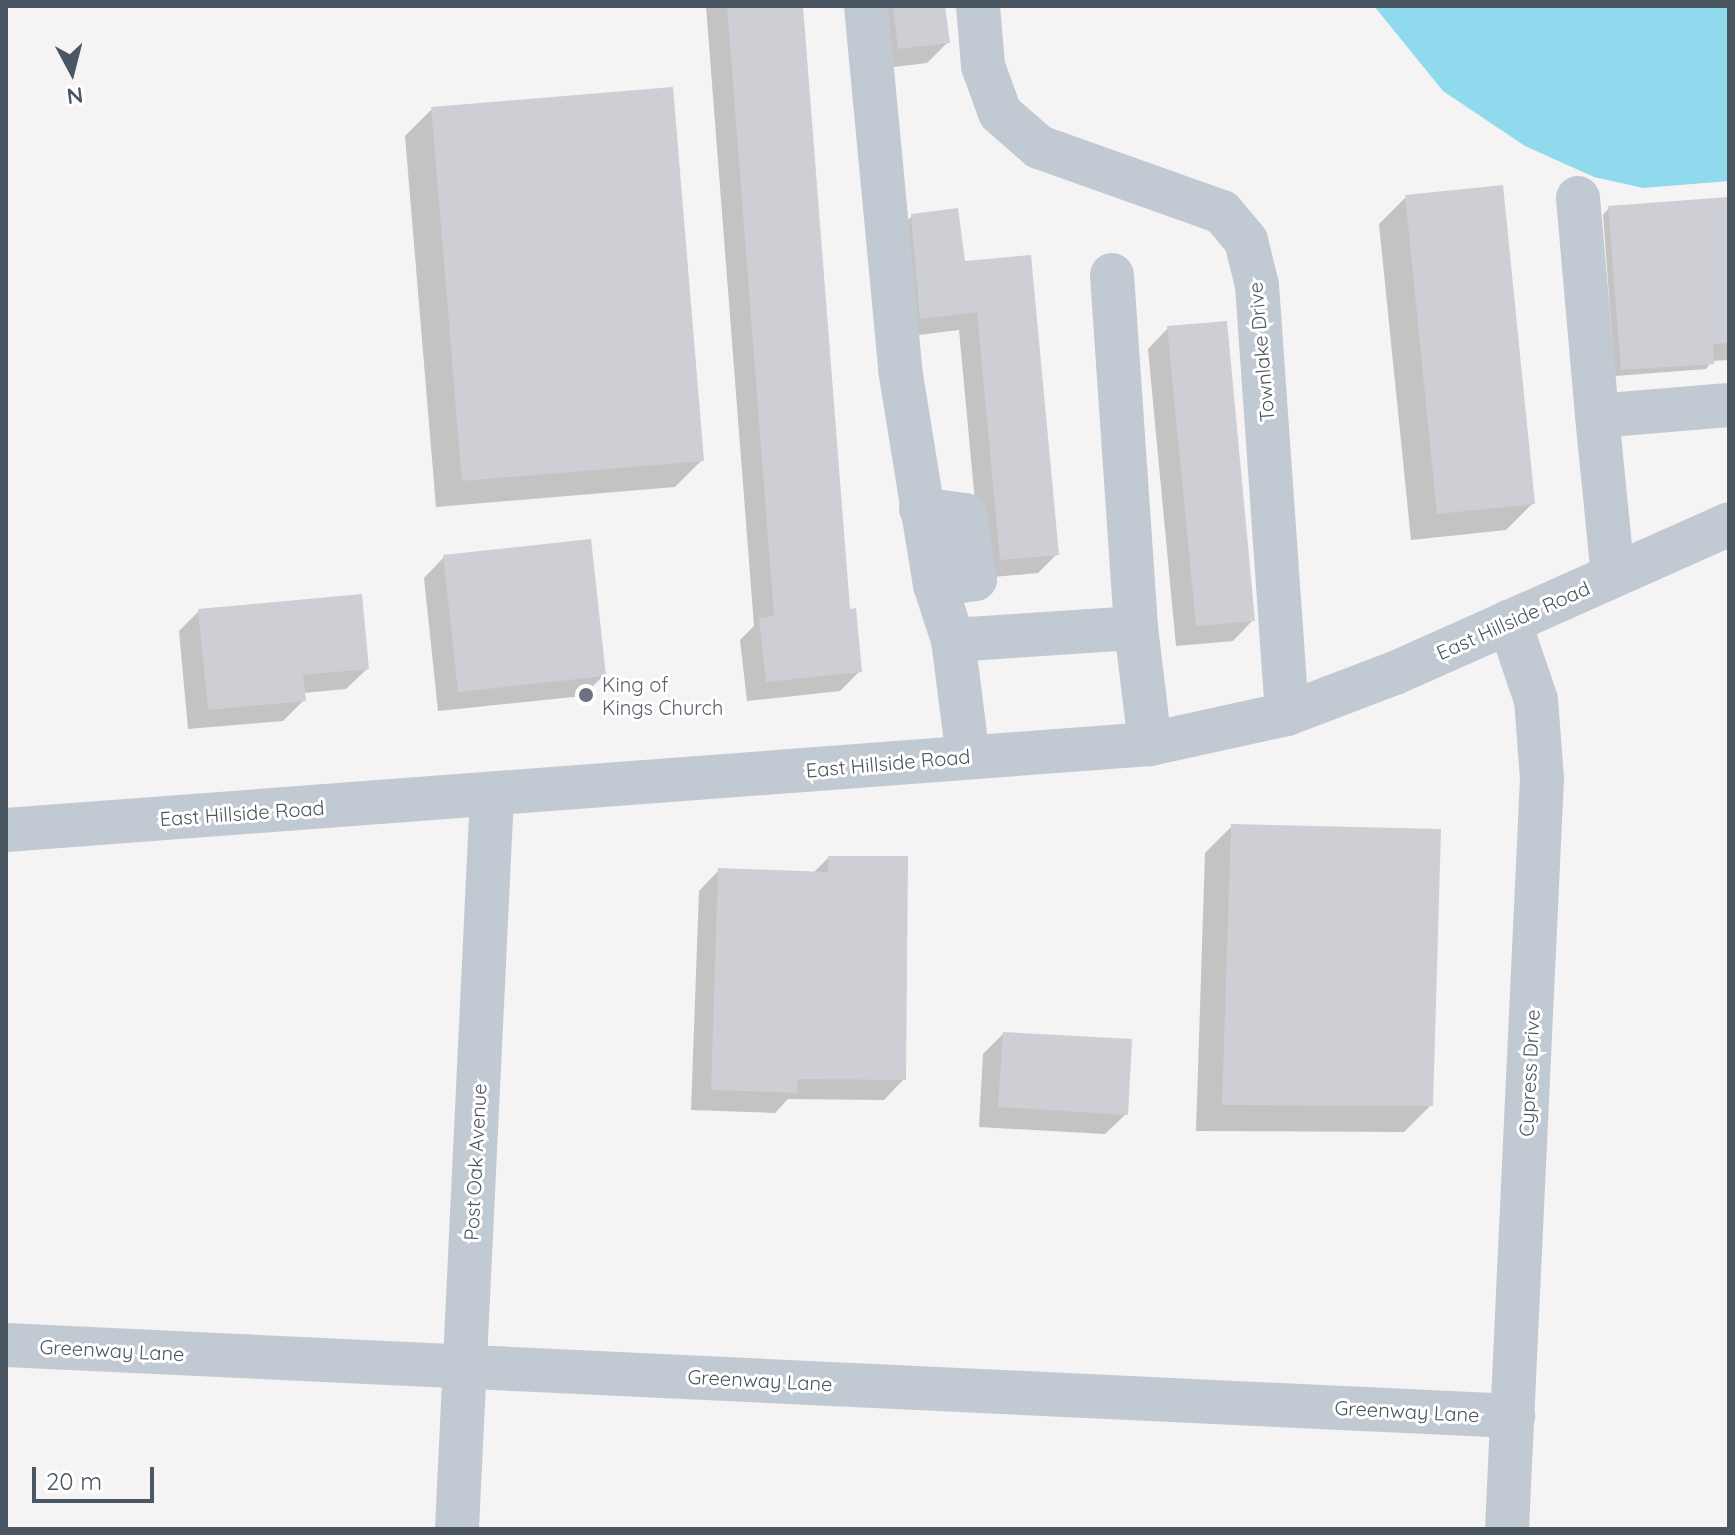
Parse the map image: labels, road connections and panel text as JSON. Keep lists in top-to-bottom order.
{
  "streets": {
    "street": [
      "Townlake Drive",
      "East Hillside Road",
      "Cypress Drive",
      "Post Oak Avenue",
      "Greenway Lane"
    ]
  },
  "crossings": [
    ["Townlake Drive", "East Hillside Road"],
    ["East Hillside Road", "Cypress Drive"],
    ["East Hillside Road", "Post Oak Avenue"],
    ["Cypress Drive", "Greenway Lane"],
    ["Post Oak Avenue", "Greenway Lane"]
  ],
  "places": ["King of Kings Church"],
  "scale_bar": "20 m",
  "north": "bottom"
}
